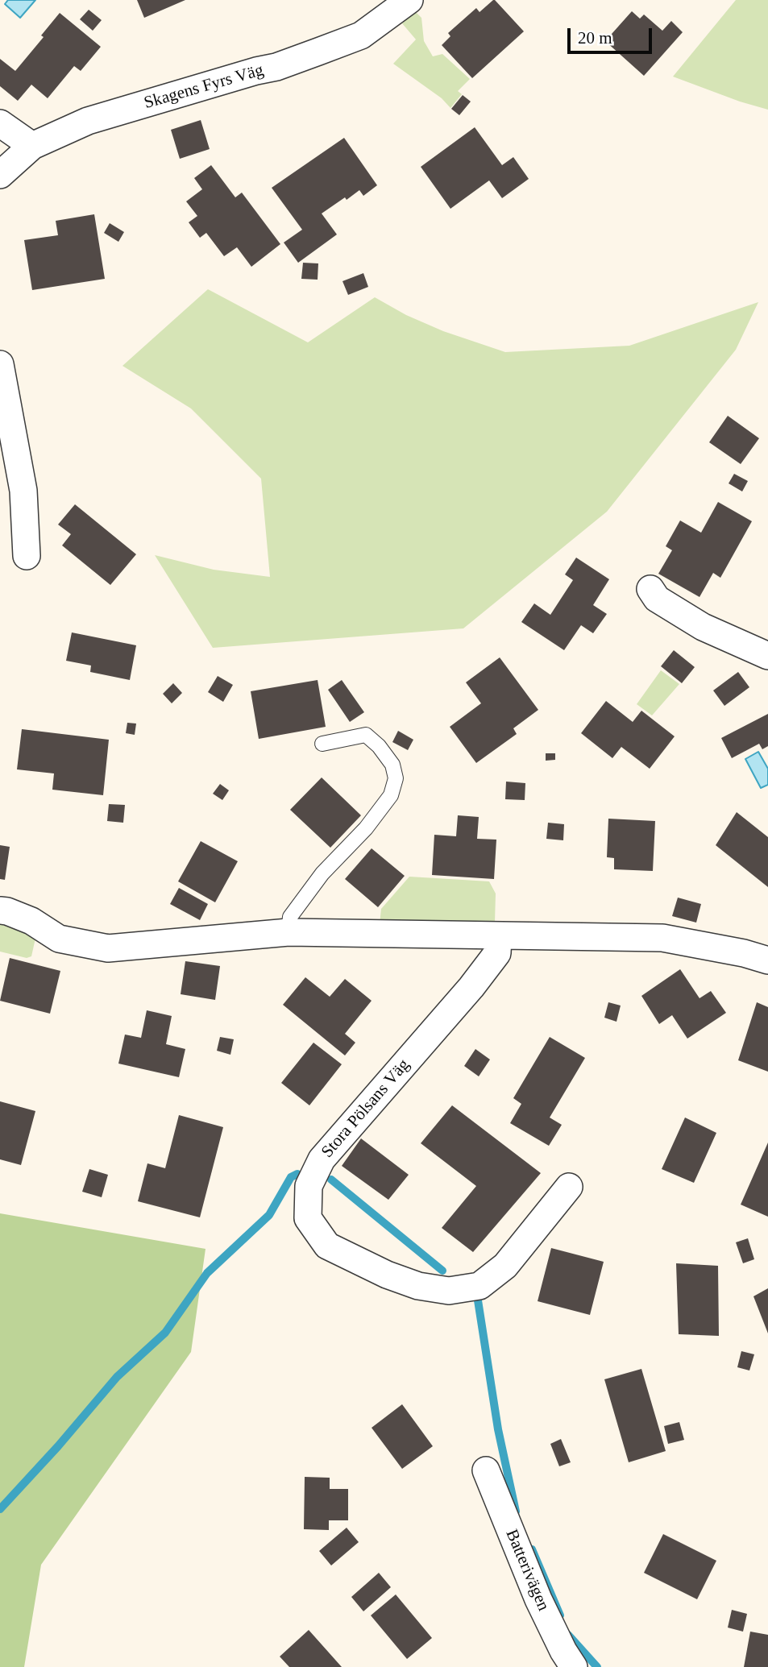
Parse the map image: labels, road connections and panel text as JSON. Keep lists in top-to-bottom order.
{
  "streets": {
    "street": ["Skagens Fyrs Väg", "Stora Pölsans Väg", "Batterivägen"]
  },
  "scale_bar": "20 m"
}
